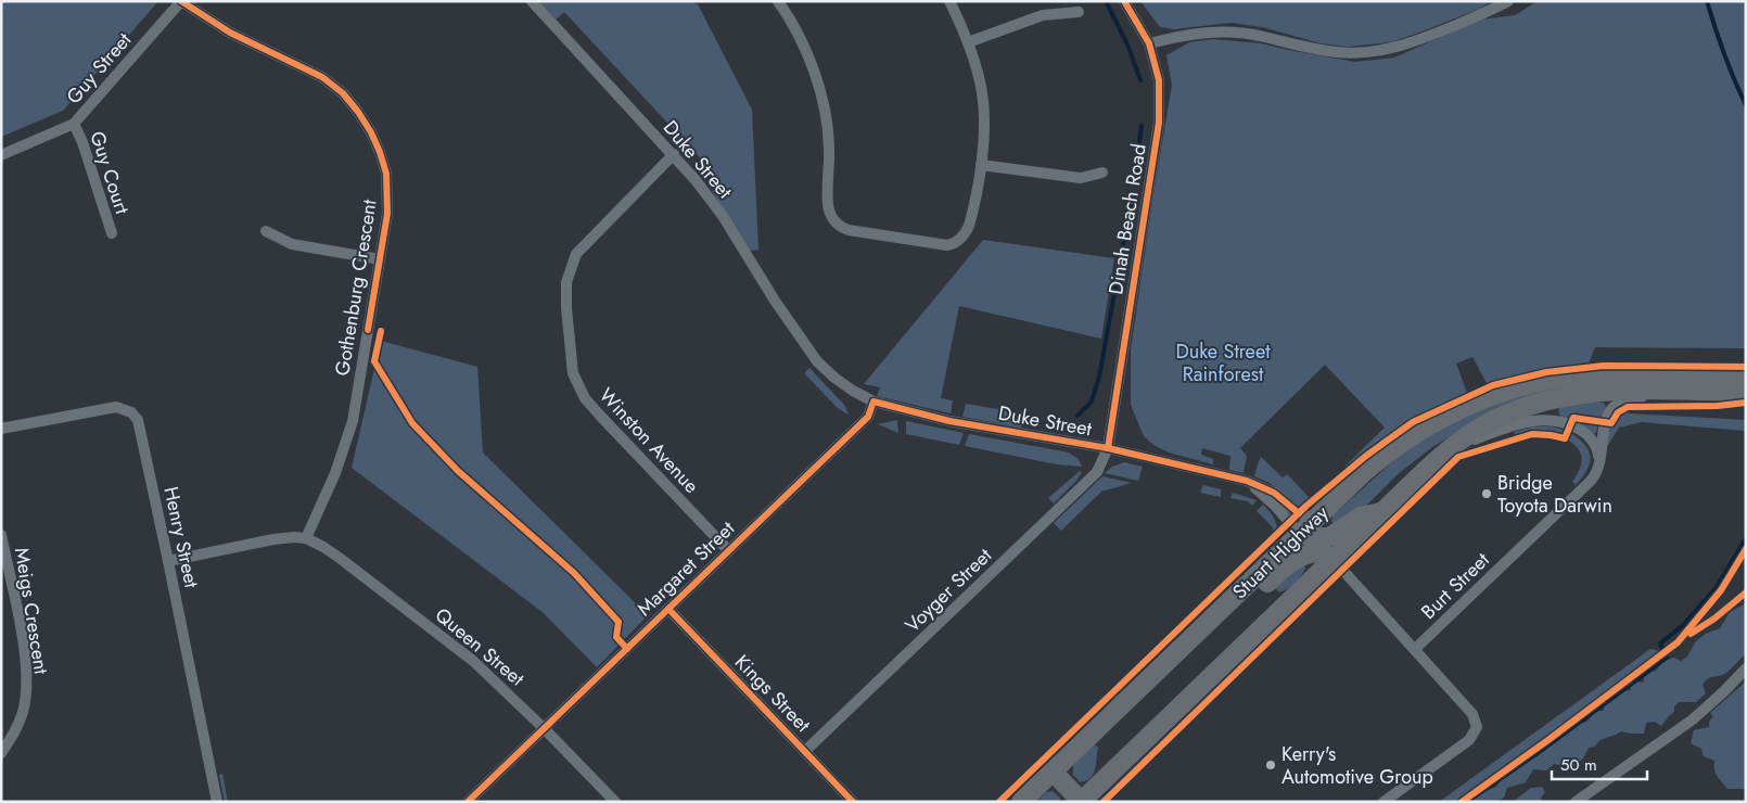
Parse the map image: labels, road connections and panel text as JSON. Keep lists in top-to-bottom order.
{
  "streets": {
    "highway": ["Stuart Highway"],
    "street": [
      "Guy Street",
      "Duke Street",
      "Guy Court",
      "Dinah Beach Road",
      "Gothenburg Crescent",
      "Winston Avenue",
      "Henry Street",
      "Margaret Street",
      "Burt Street",
      "Voyger Street",
      "Meigs Crescent",
      "Queen Street",
      "Kings Street"
    ]
  },
  "crossings": [
    ["Guy Street", "Guy Court"],
    ["Guy Street", "Gothenburg Crescent"],
    ["Duke Street", "Dinah Beach Road"],
    ["Duke Street", "Winston Avenue"],
    ["Duke Street", "Stuart Highway"],
    ["Duke Street", "Margaret Street"],
    ["Duke Street", "Voyger Street"],
    ["Dinah Beach Road", "Voyger Street"],
    ["Gothenburg Crescent", "Queen Street"],
    ["Winston Avenue", "Margaret Street"],
    ["Margaret Street", "Queen Street"],
    ["Margaret Street", "Kings Street"],
    ["Voyger Street", "Kings Street"]
  ],
  "parks": ["Duke Street Rainforest"],
  "places": ["Bridge Toyota Darwin", "Kerry's Automotive Group"],
  "scale_bar": "50 m"
}
